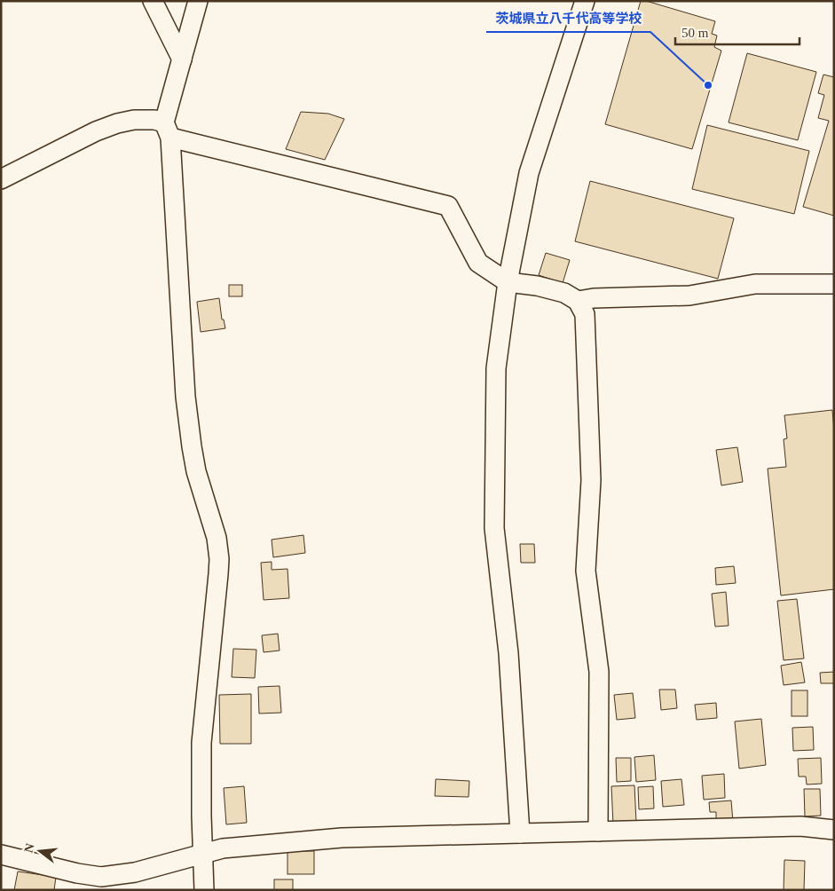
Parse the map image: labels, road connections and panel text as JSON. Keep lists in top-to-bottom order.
{
  "places": ["茨城県立八千代高等学校"],
  "scale_bar": "50 m",
  "north": "left"
}
